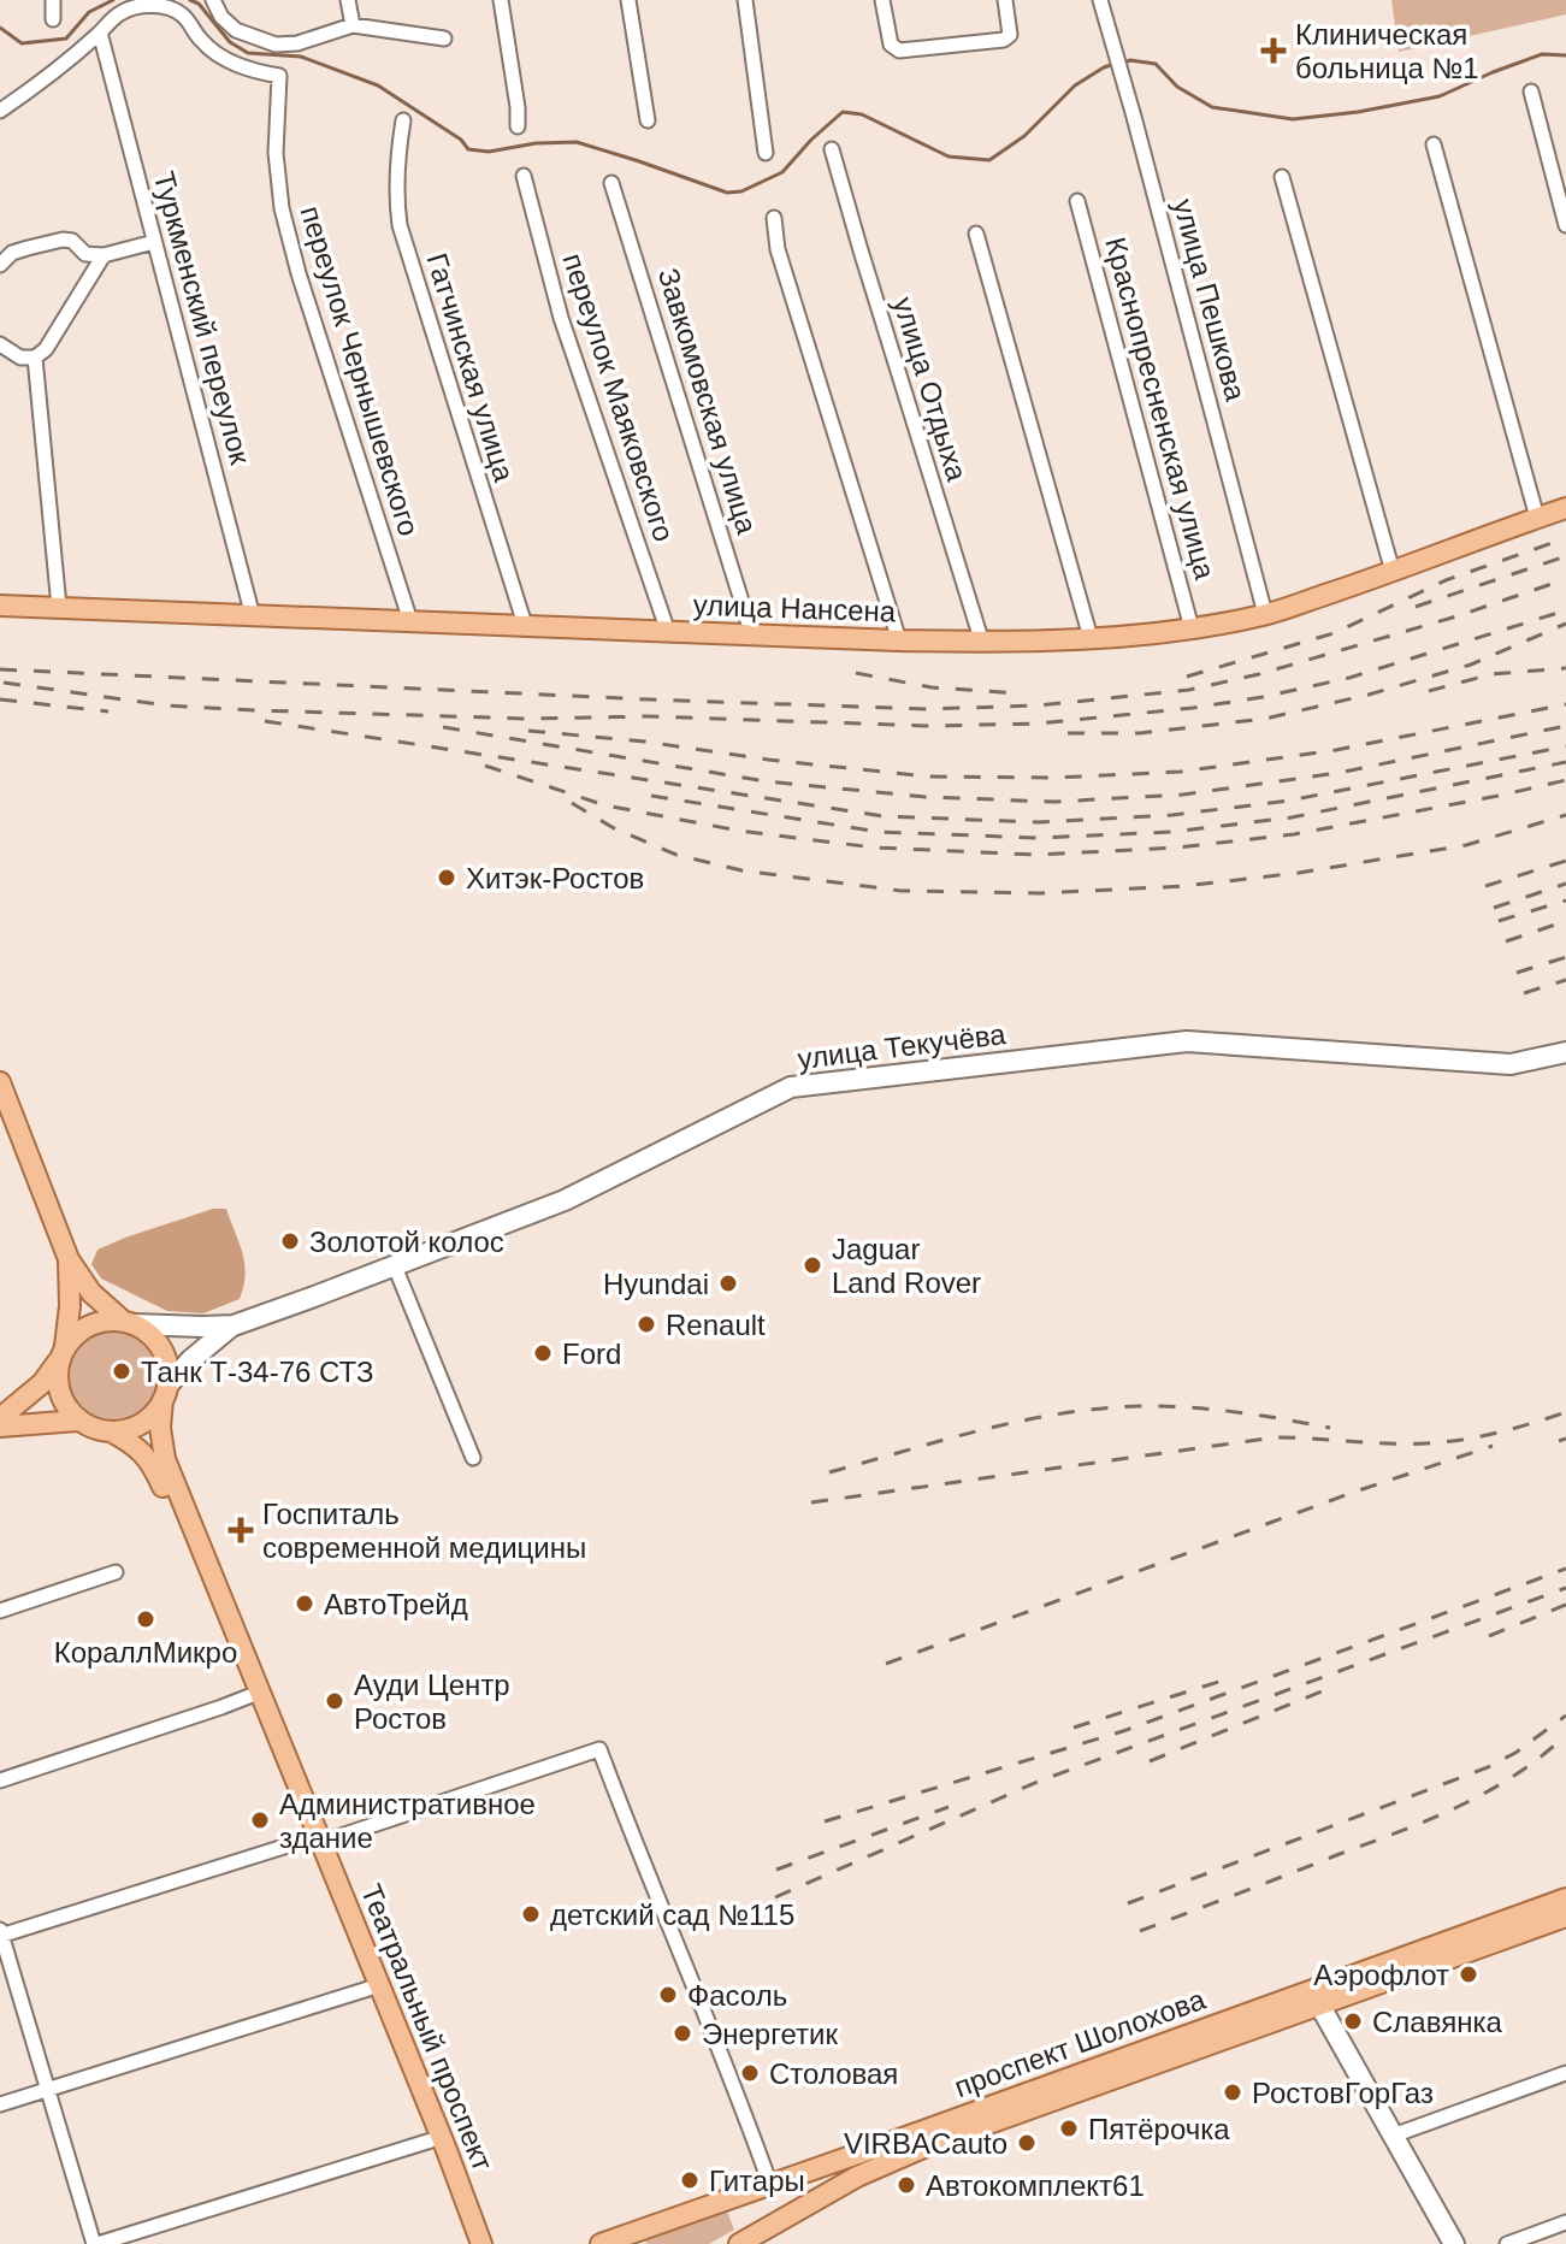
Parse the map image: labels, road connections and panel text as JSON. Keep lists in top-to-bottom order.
{
  "streets": {
    "main road": [
      "улица Нансена",
      "улица Текучёва",
      "Театральный проспект",
      "проспект Шолохова"
    ],
    "street": [
      "улица Пешкова",
      "Туркменский переулок",
      "Гатчинская улица",
      "переулок Чернышевского",
      "улица Отдыха",
      "переулок Маяковского",
      "Завкомовская улица",
      "Краснопресненская улица"
    ]
  },
  "crossings": [
    ["улица Пешкова", "улица Нансена"],
    ["Туркменский переулок", "переулок Чернышевского"],
    ["Туркменский переулок", "улица Нансена"],
    ["Гатчинская улица", "улица Нансена"],
    ["переулок Чернышевского", "улица Нансена"],
    ["улица Отдыха", "улица Нансена"],
    ["переулок Маяковского", "улица Нансена"],
    ["Завкомовская улица", "улица Нансена"],
    ["Краснопресненская улица", "улица Нансена"],
    ["улица Текучёва", "Театральный проспект"]
  ],
  "places": {
    "health": ["Клиническая больница №1", "Госпиталь современной медицины"],
    "other": [
      "Хитэк-Ростов",
      "Золотой колос",
      "Jaguar Land Rover",
      "Hyundai",
      "Renault",
      "Ford",
      "Танк Т-34-76 СТЗ",
      "АвтоТрейд",
      "КораллМикро",
      "Ауди Центр Ростов",
      "Административное здание",
      "детский сад №115",
      "Аэрофлот",
      "Фасоль",
      "Славянка",
      "Энергетик",
      "Столовая",
      "РостовГорГаз",
      "Пятёрочка",
      "VIRBACauto",
      "Гитары",
      "Автокомплект61"
    ]
  }
}
